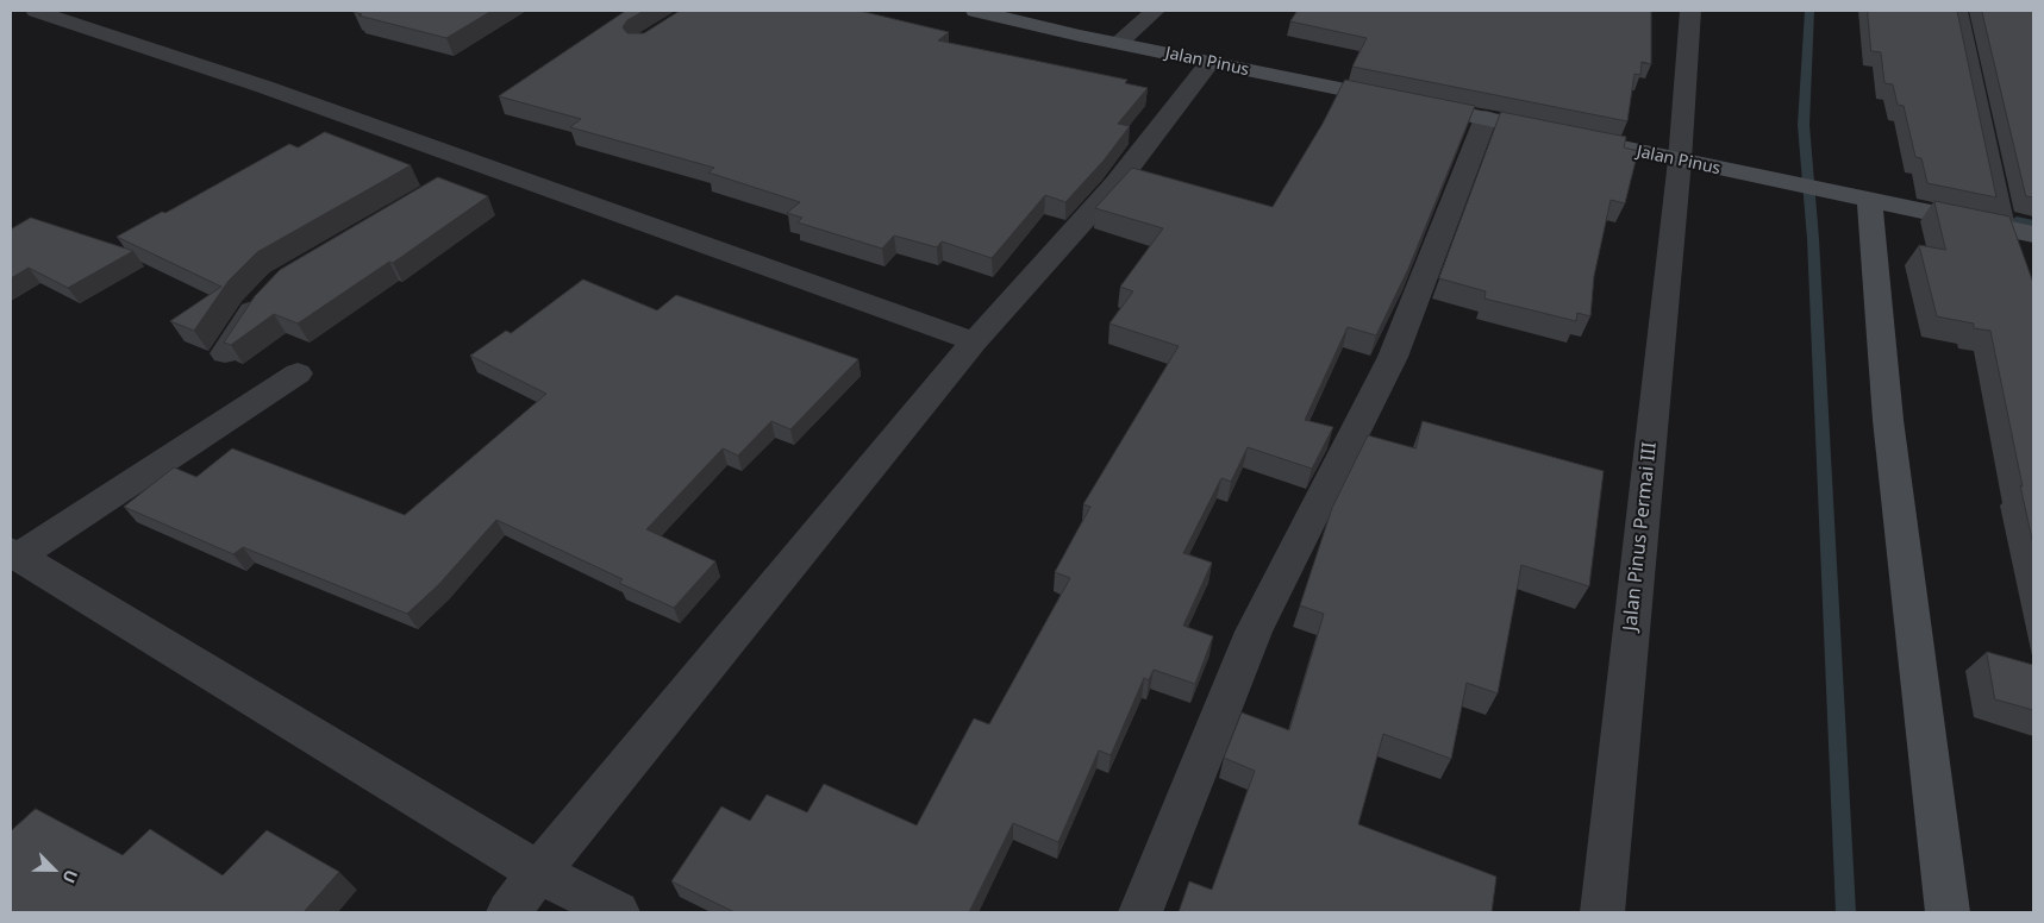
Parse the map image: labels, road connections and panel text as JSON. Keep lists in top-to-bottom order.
{
  "streets": {
    "street": ["Jalan Pinus", "Jalan Pinus Permai III"]
  },
  "crossings": [
    ["Jalan Pinus", "Jalan Pinus Permai III"]
  ],
  "north": "bottom right"
}
